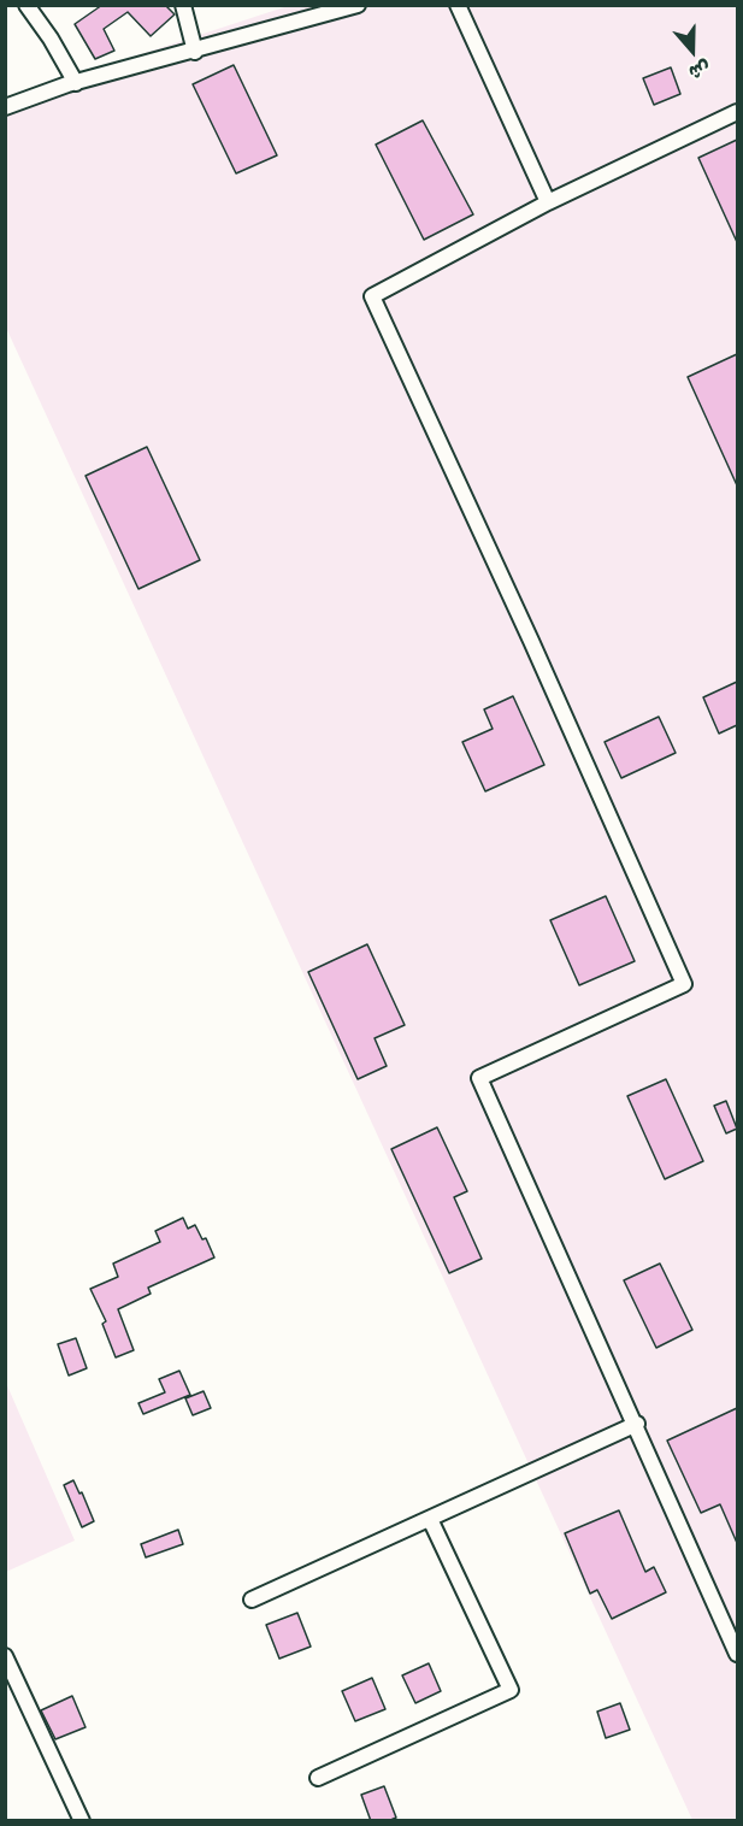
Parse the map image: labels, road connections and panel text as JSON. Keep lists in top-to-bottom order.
{
  "north": "bottom"
}
